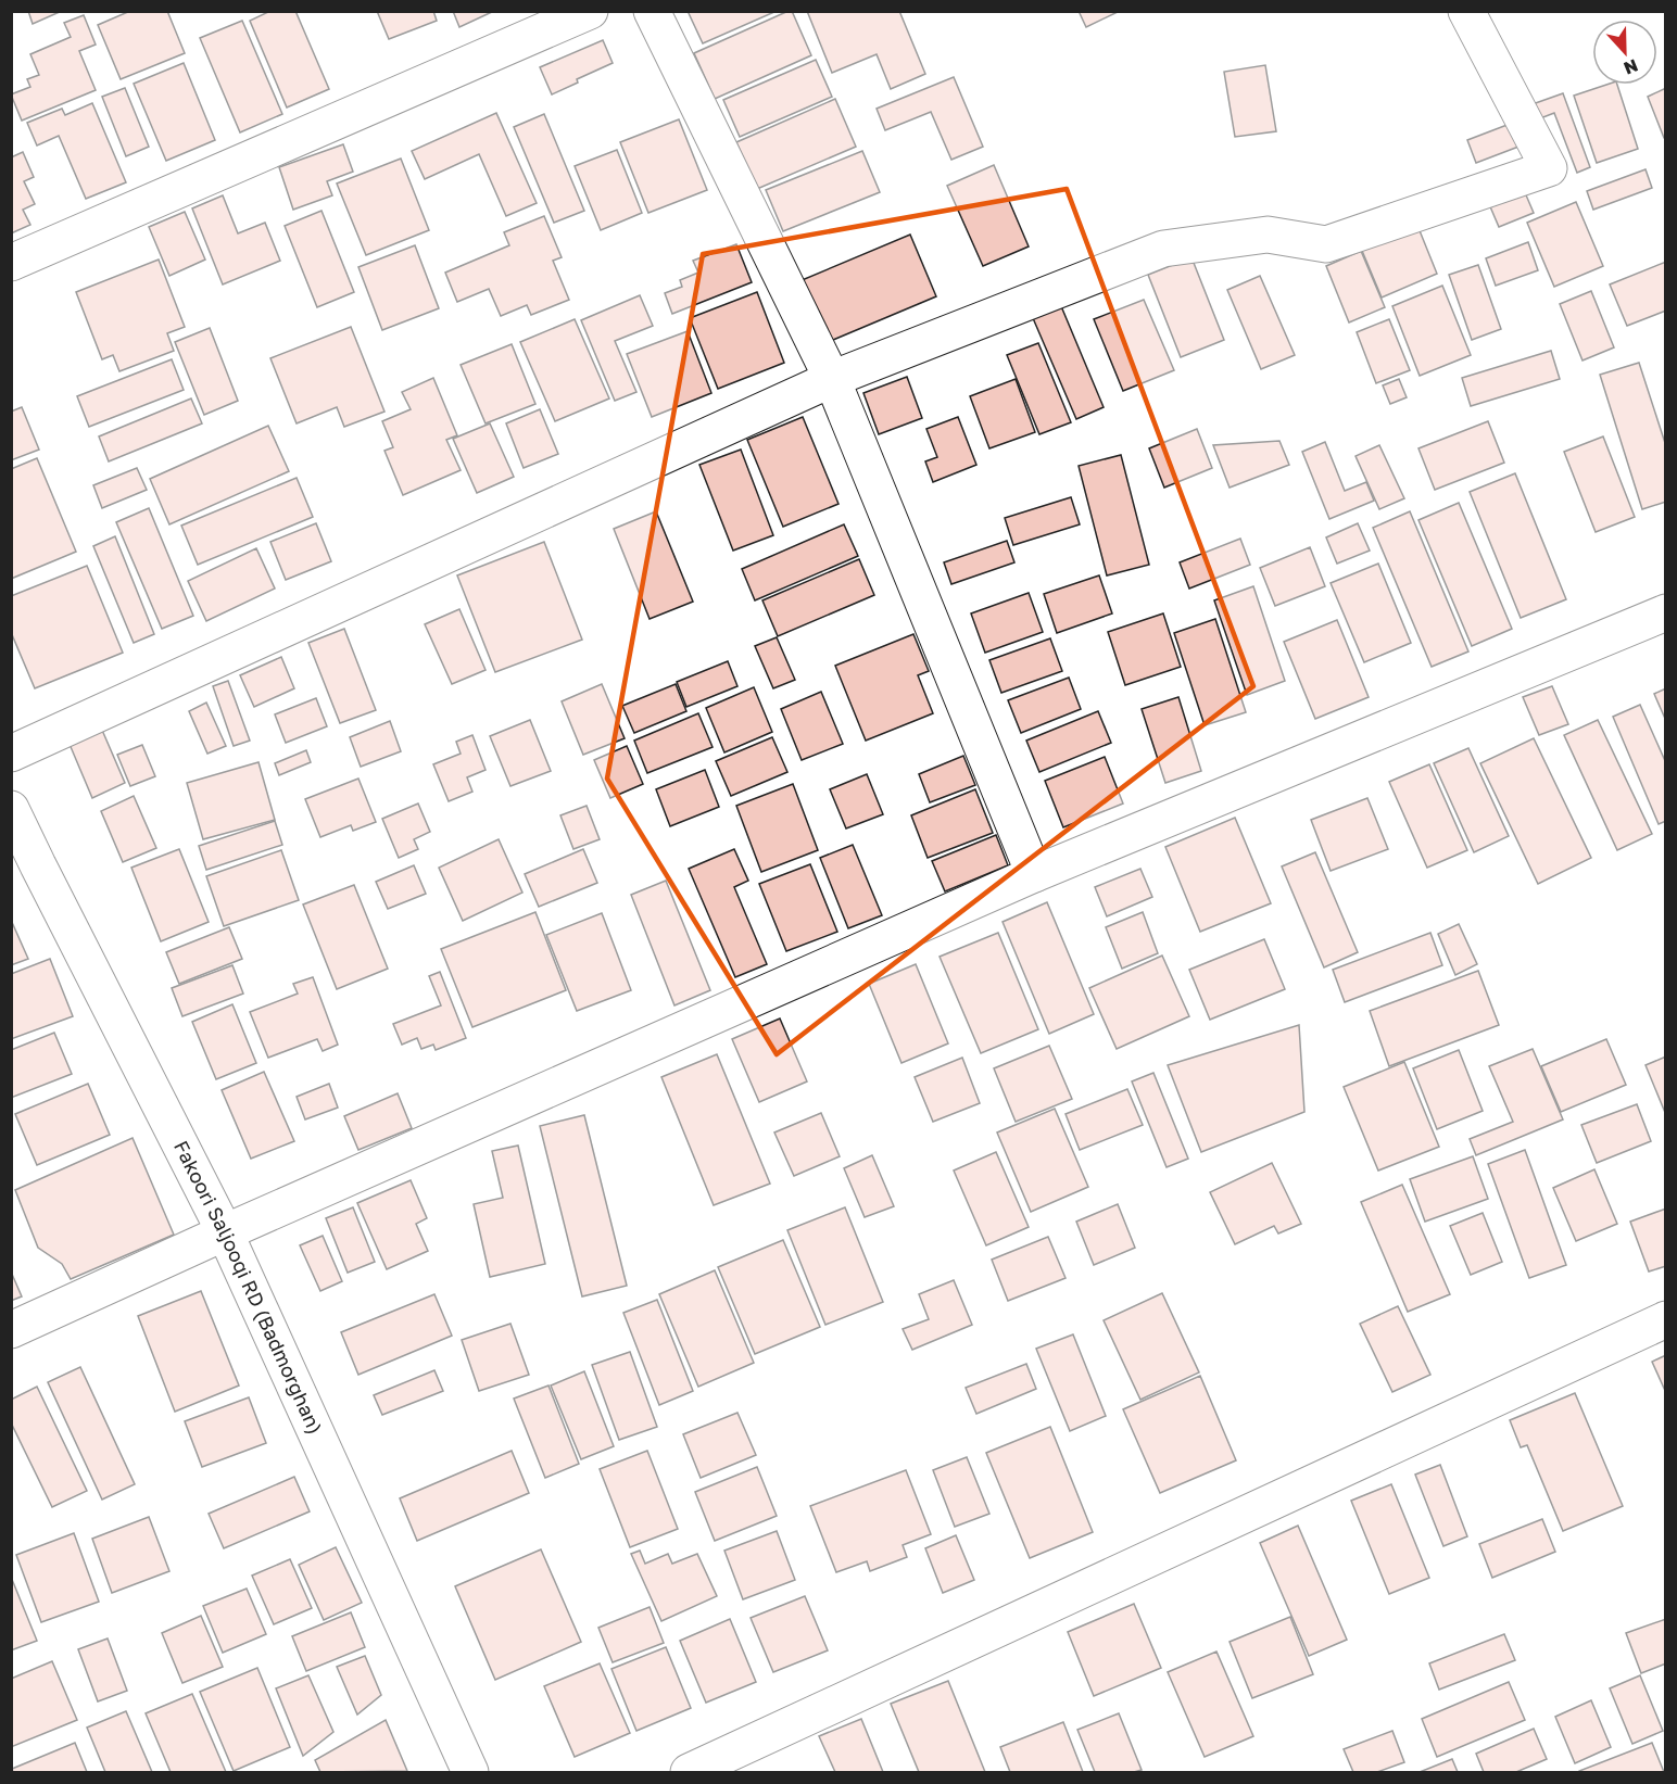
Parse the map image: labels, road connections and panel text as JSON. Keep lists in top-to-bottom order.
{
  "streets": {
    "street": ["Fakoori Saljooqi RD (Badmorghan)"]
  },
  "north": "bottom"
}
